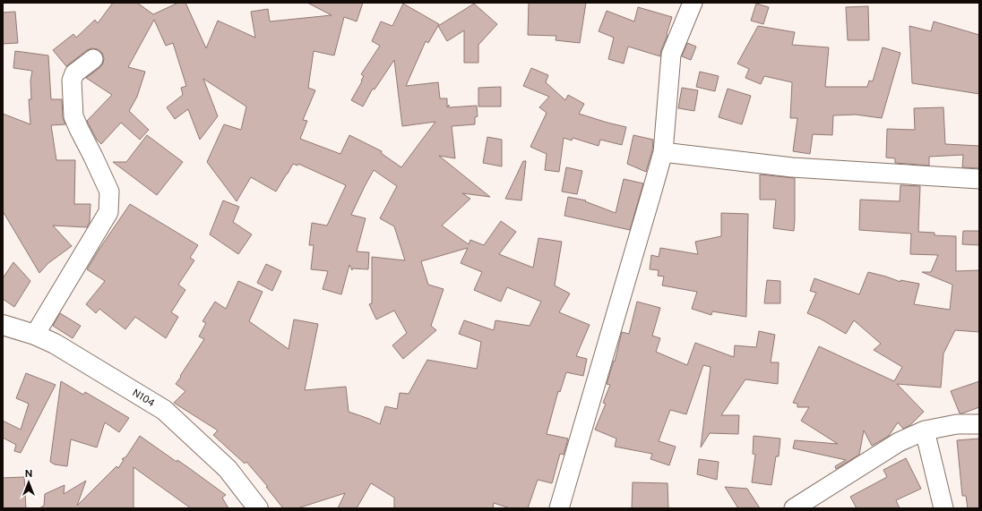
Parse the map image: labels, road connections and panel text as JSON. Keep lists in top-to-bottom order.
{
  "streets": {
    "street": ["N104"]
  },
  "north": "top"
}
